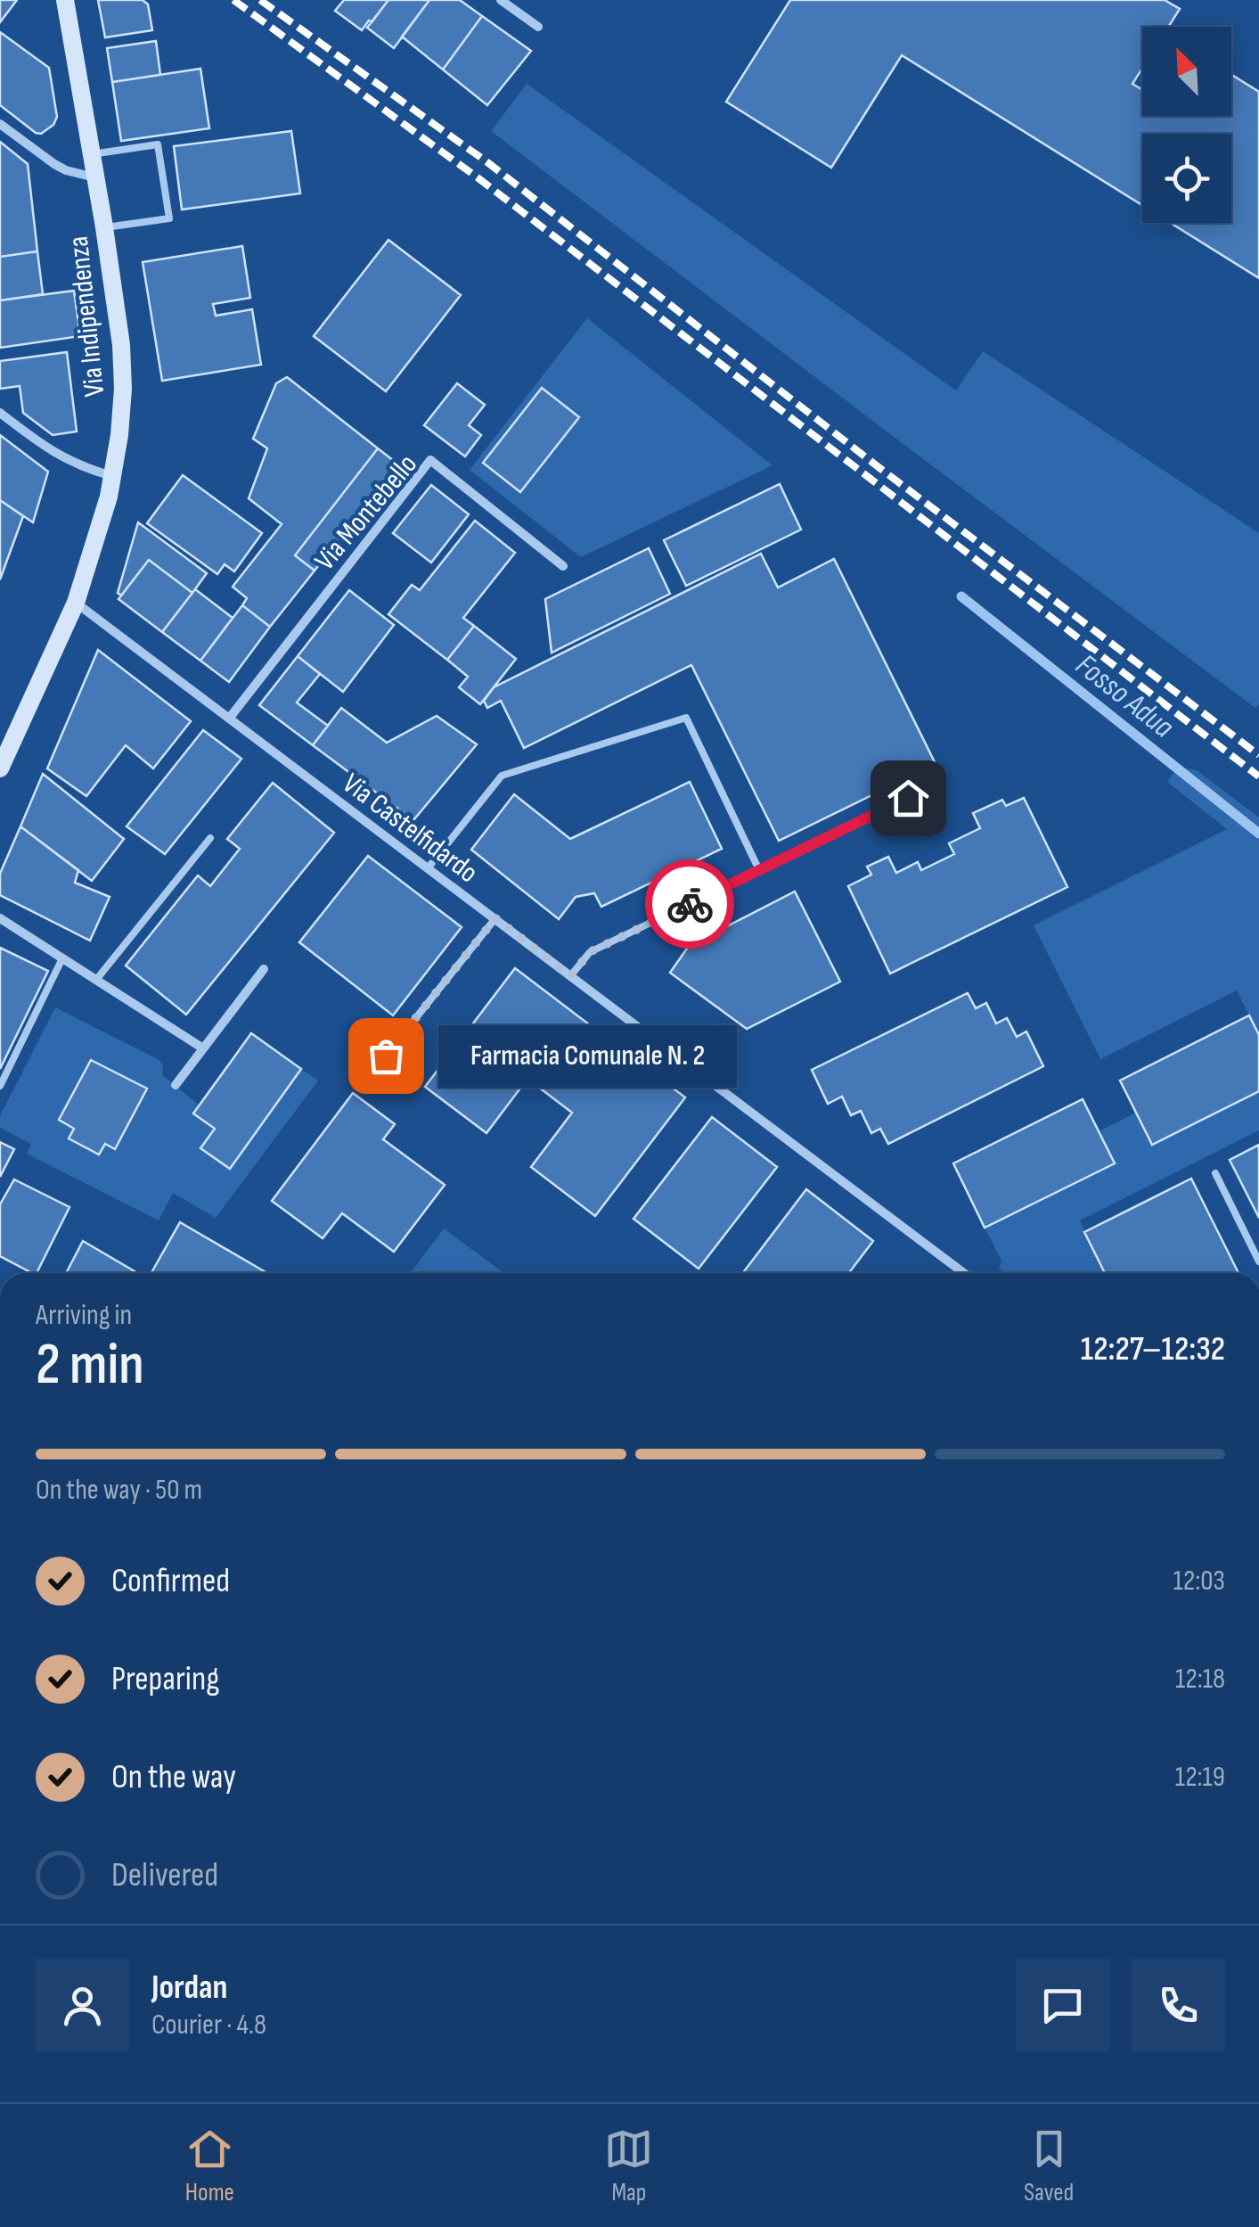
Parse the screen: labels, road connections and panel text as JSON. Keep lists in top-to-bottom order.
{
  "streets": {
    "street": ["Via Indipendenza", "Via Montebello", "Via Castelfidardo"]
  },
  "crossings": [
    ["Via Indipendenza", "Via Castelfidardo"],
    ["Via Montebello", "Via Castelfidardo"]
  ],
  "water": ["Fosso Adua"],
  "places": ["Farmacia Comunale N. 2"],
  "north": "top left",
  "page": {
    "bubble": "Farmacia Comunale N. 2",
    "heading": ["2 min", "Arriving in", "12:27–12:32"],
    "panel": ["Jordan", "Courier · 4.8"],
    "bar": "On the way · 50 m",
    "list": [
      ["Confirmed", "12:03"],
      ["Preparing", "12:18"],
      ["On the way", "12:19"],
      "Delivered"
    ],
    "tabs": ["Home", "Map", "Saved"]
  }
}
